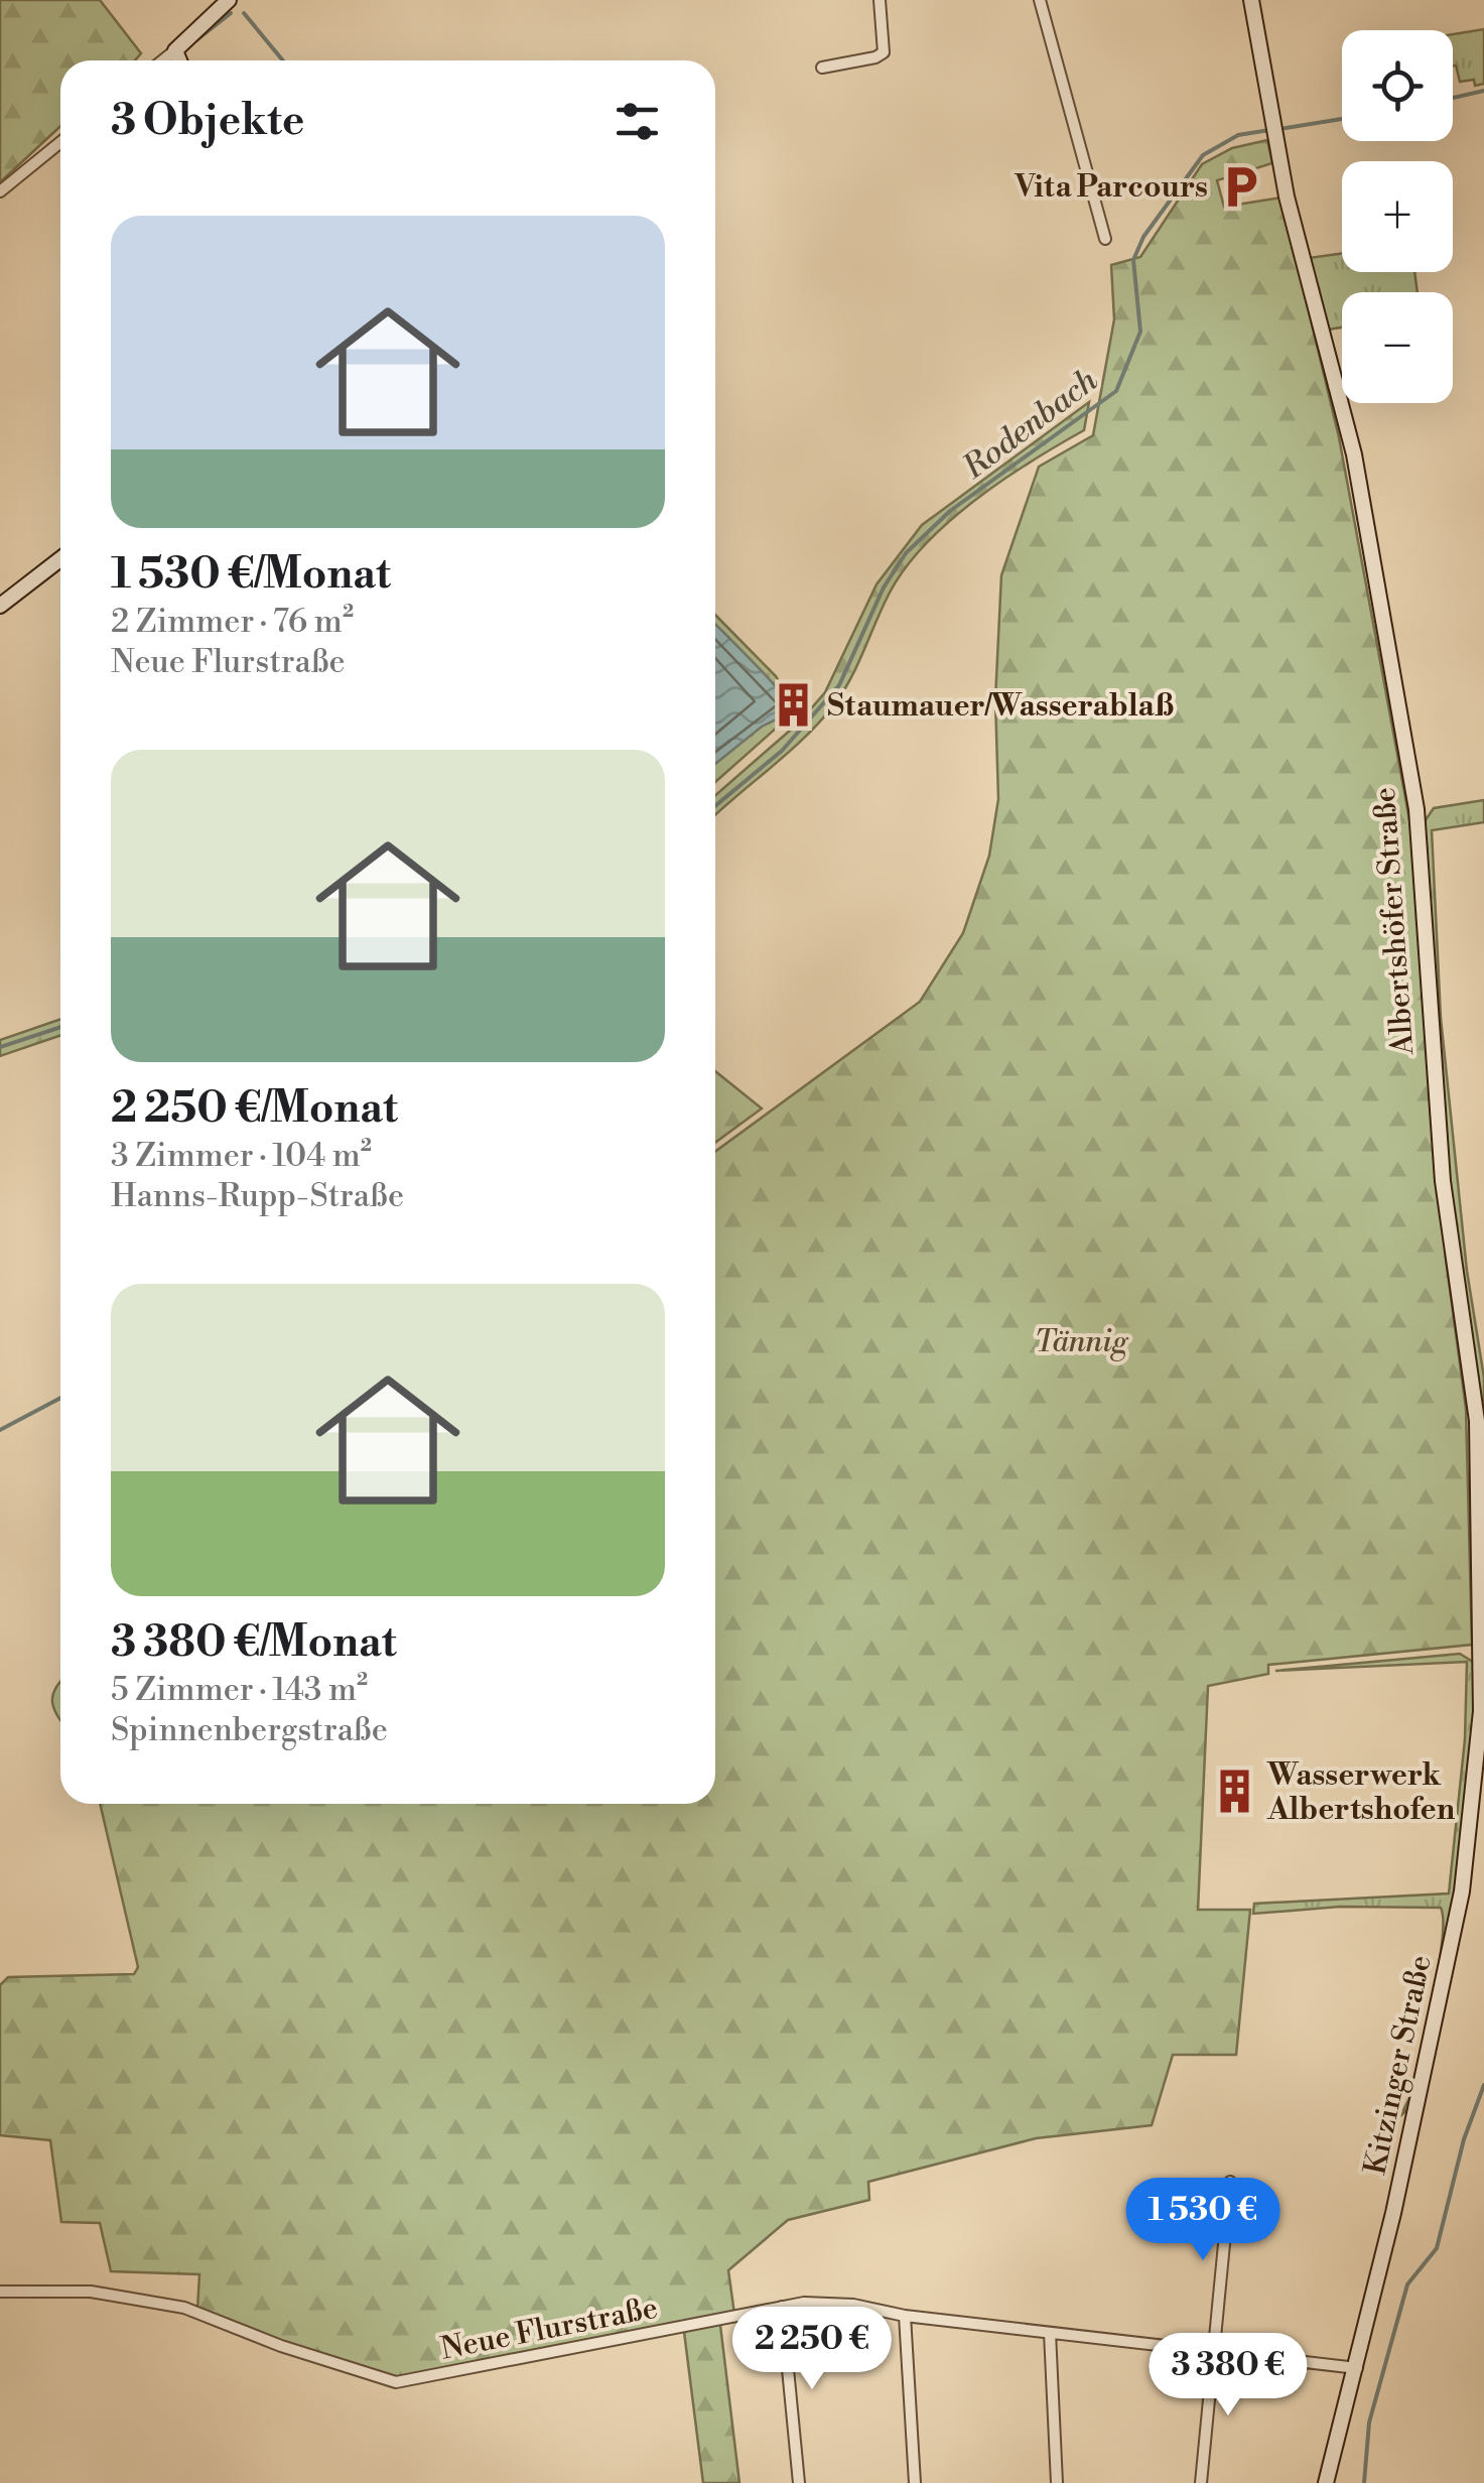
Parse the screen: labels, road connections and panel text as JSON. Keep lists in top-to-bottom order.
{
  "streets": {
    "street": ["Albertshöfer Straße", "Kitzinger Straße", "Neue Flurstraße"]
  },
  "crossings": [
    ["Albertshöfer Straße", "Kitzinger Straße"],
    ["Kitzinger Straße", "Neue Flurstraße"]
  ],
  "water": ["Rodenbach"],
  "parks": ["Tännig"],
  "places": {
    "parking": ["Vita Parcours"],
    "building": ["Staumauer/Wasserablaß", "Wasserwerk Albertshofen"]
  },
  "page": {
    "map_buttons": ["+", "−"],
    "heading": "3 Objekte",
    "list": [
      {
        "name": "1 530 €/Monat",
        "note": "2 Zimmer · 76 m² · Neue Flurstraße"
      },
      {
        "name": "2 250 €/Monat",
        "note": "3 Zimmer · 104 m² · Hanns-Rupp-Straße"
      },
      {
        "name": "3 380 €/Monat",
        "note": "5 Zimmer · 143 m² · Spinnenbergstraße"
      }
    ],
    "price": ["1 530 €", "2 250 €", "3 380 €"]
  }
}
